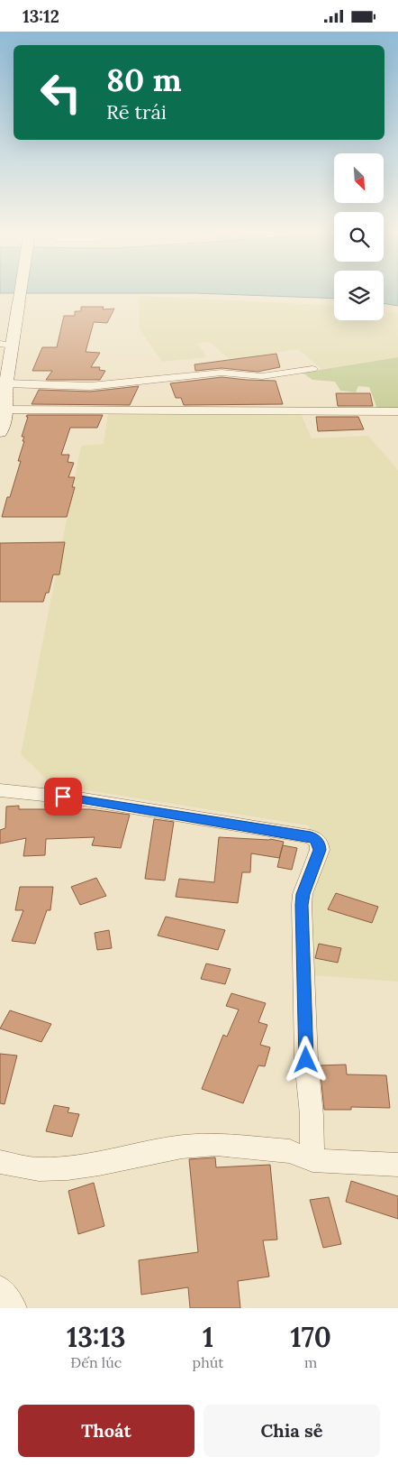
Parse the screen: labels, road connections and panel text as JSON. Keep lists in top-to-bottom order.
{
  "north": "bottom right",
  "page": {
    "status": "13:12",
    "turn": ["80 m", "Rẽ trái"],
    "eta": [
      "13:13",
      "Đến lúc",
      "1",
      "phút",
      "170",
      "m"
    ],
    "buttons": ["Thoát", "Chia sẻ"]
  }
}
